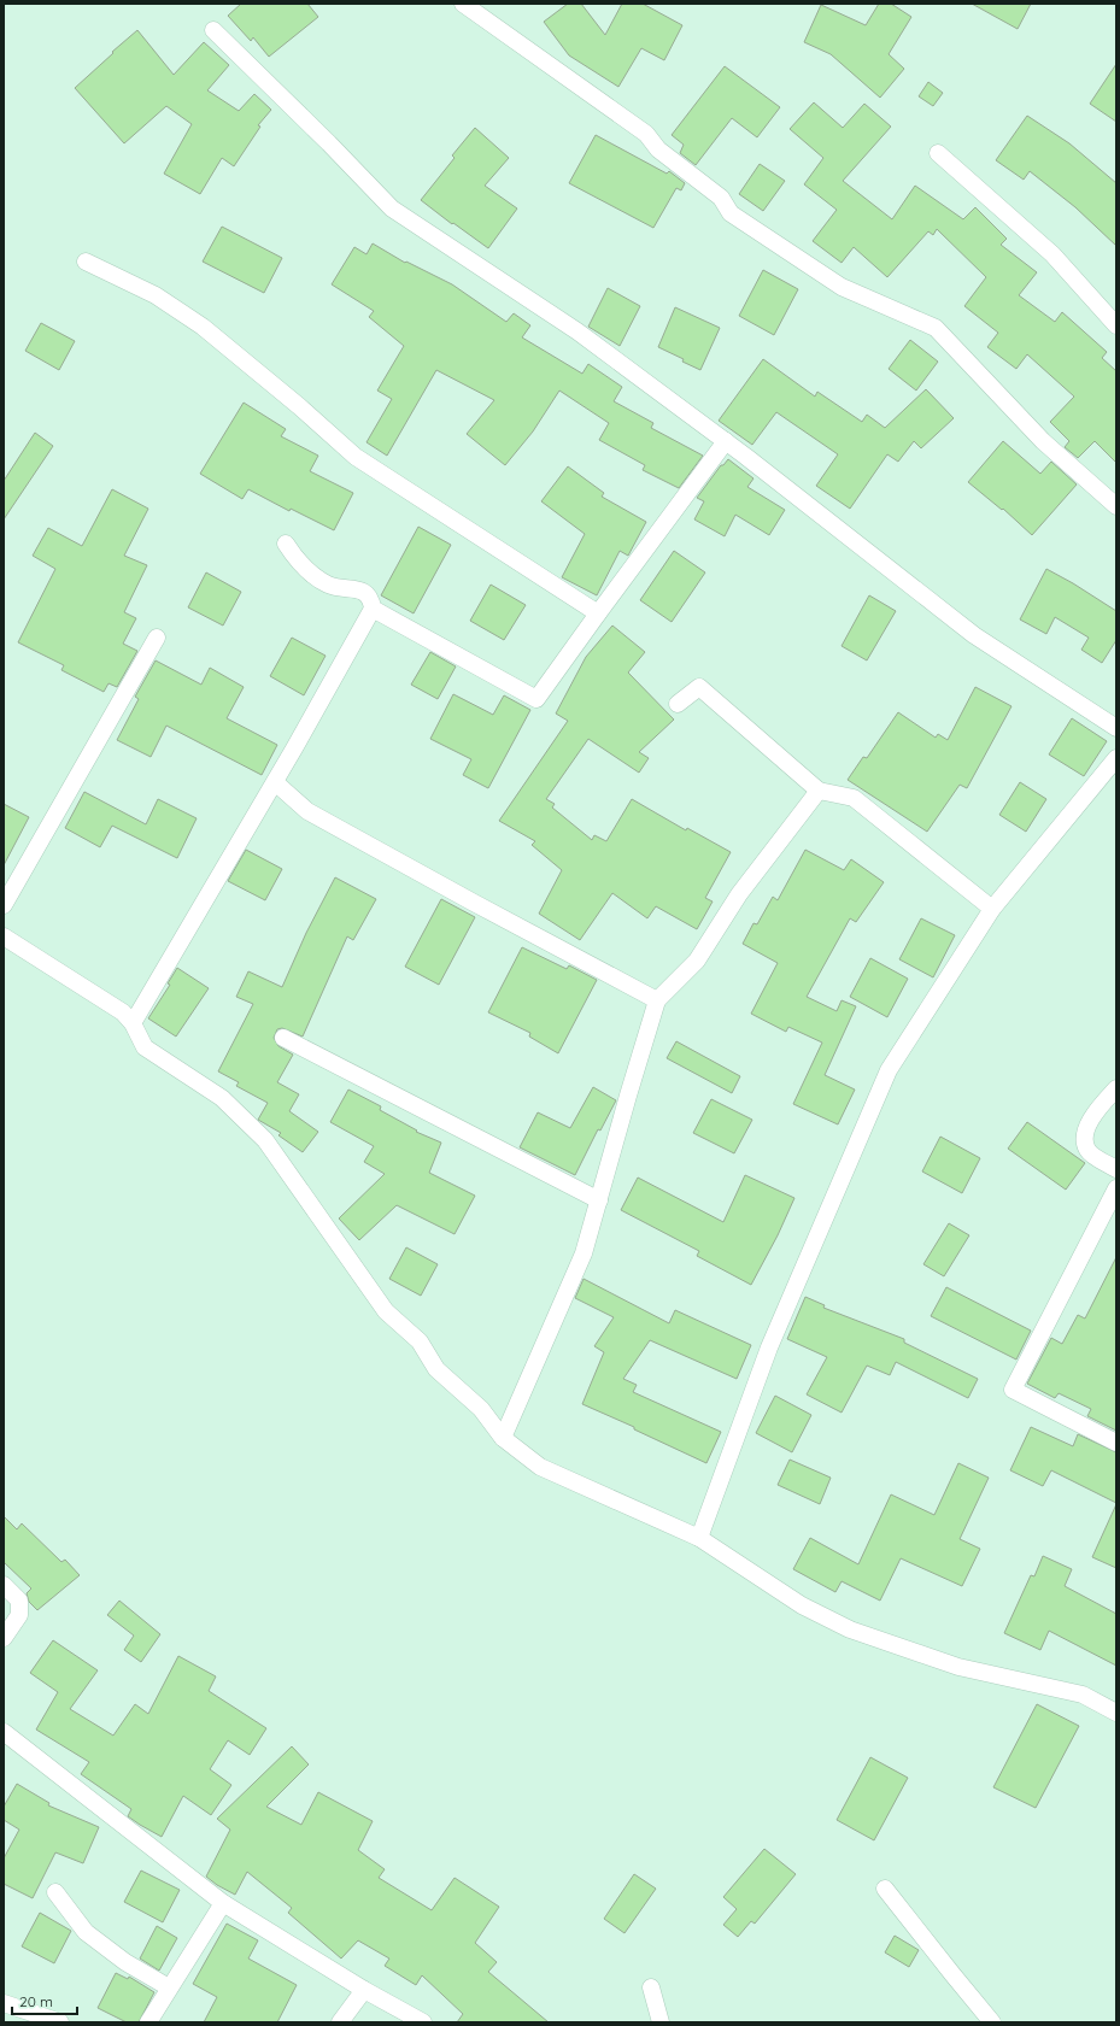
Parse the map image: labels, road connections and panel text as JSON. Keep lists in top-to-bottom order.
{
  "scale_bar": "20 m"
}
